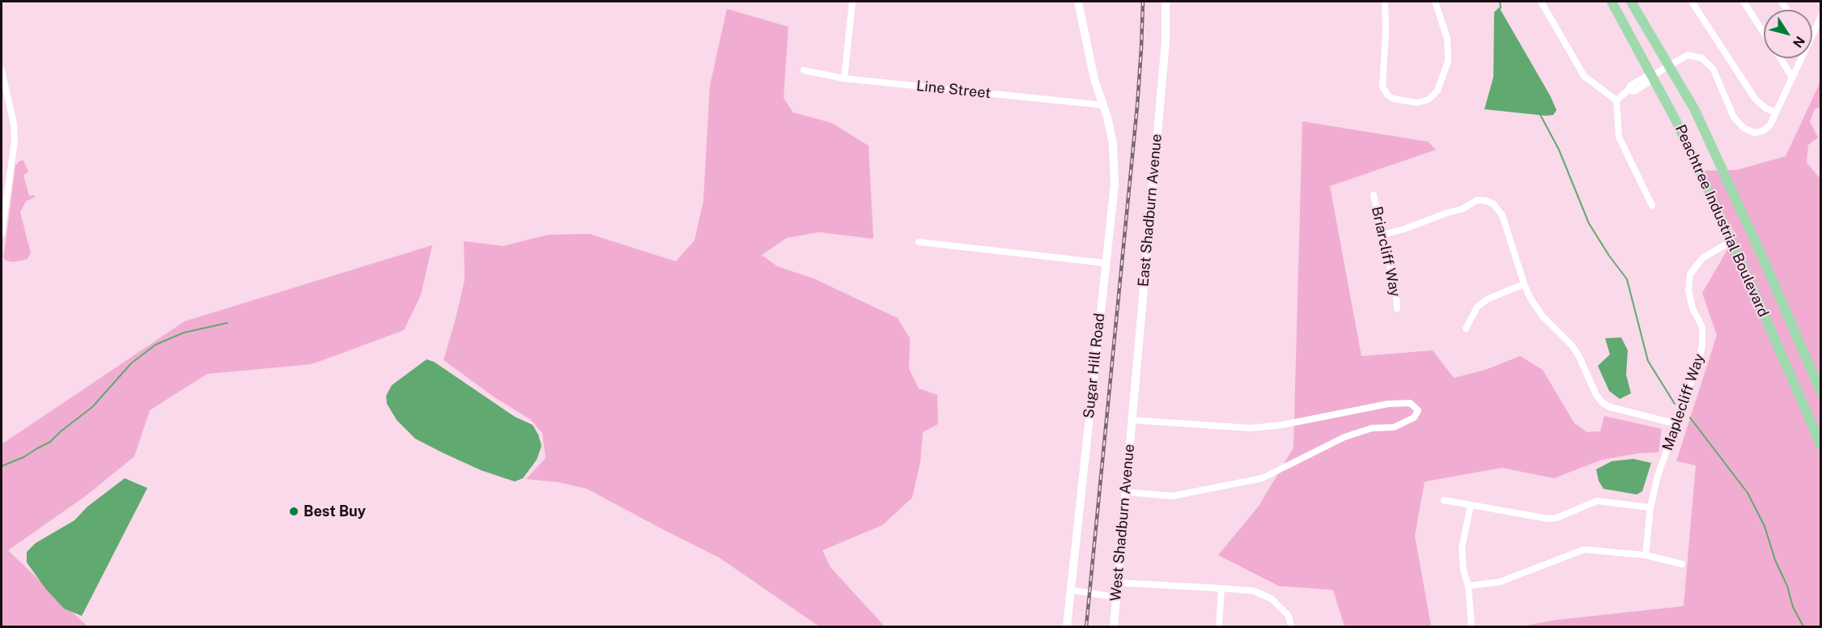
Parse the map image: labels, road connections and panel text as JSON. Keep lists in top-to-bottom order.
{
  "streets": {
    "main road": ["Peachtree Industrial Boulevard"],
    "street": [
      "Line Street",
      "East Shadburn Avenue",
      "Briarcliff Way",
      "Sugar Hill Road",
      "Maplecliff Way",
      "West Shadburn Avenue"
    ]
  },
  "crossings": [
    ["Line Street", "Sugar Hill Road"],
    ["East Shadburn Avenue", "West Shadburn Avenue"],
    ["Peachtree Industrial Boulevard", "Maplecliff Way"]
  ],
  "places": ["Best Buy"],
  "north": "bottom right"
}
